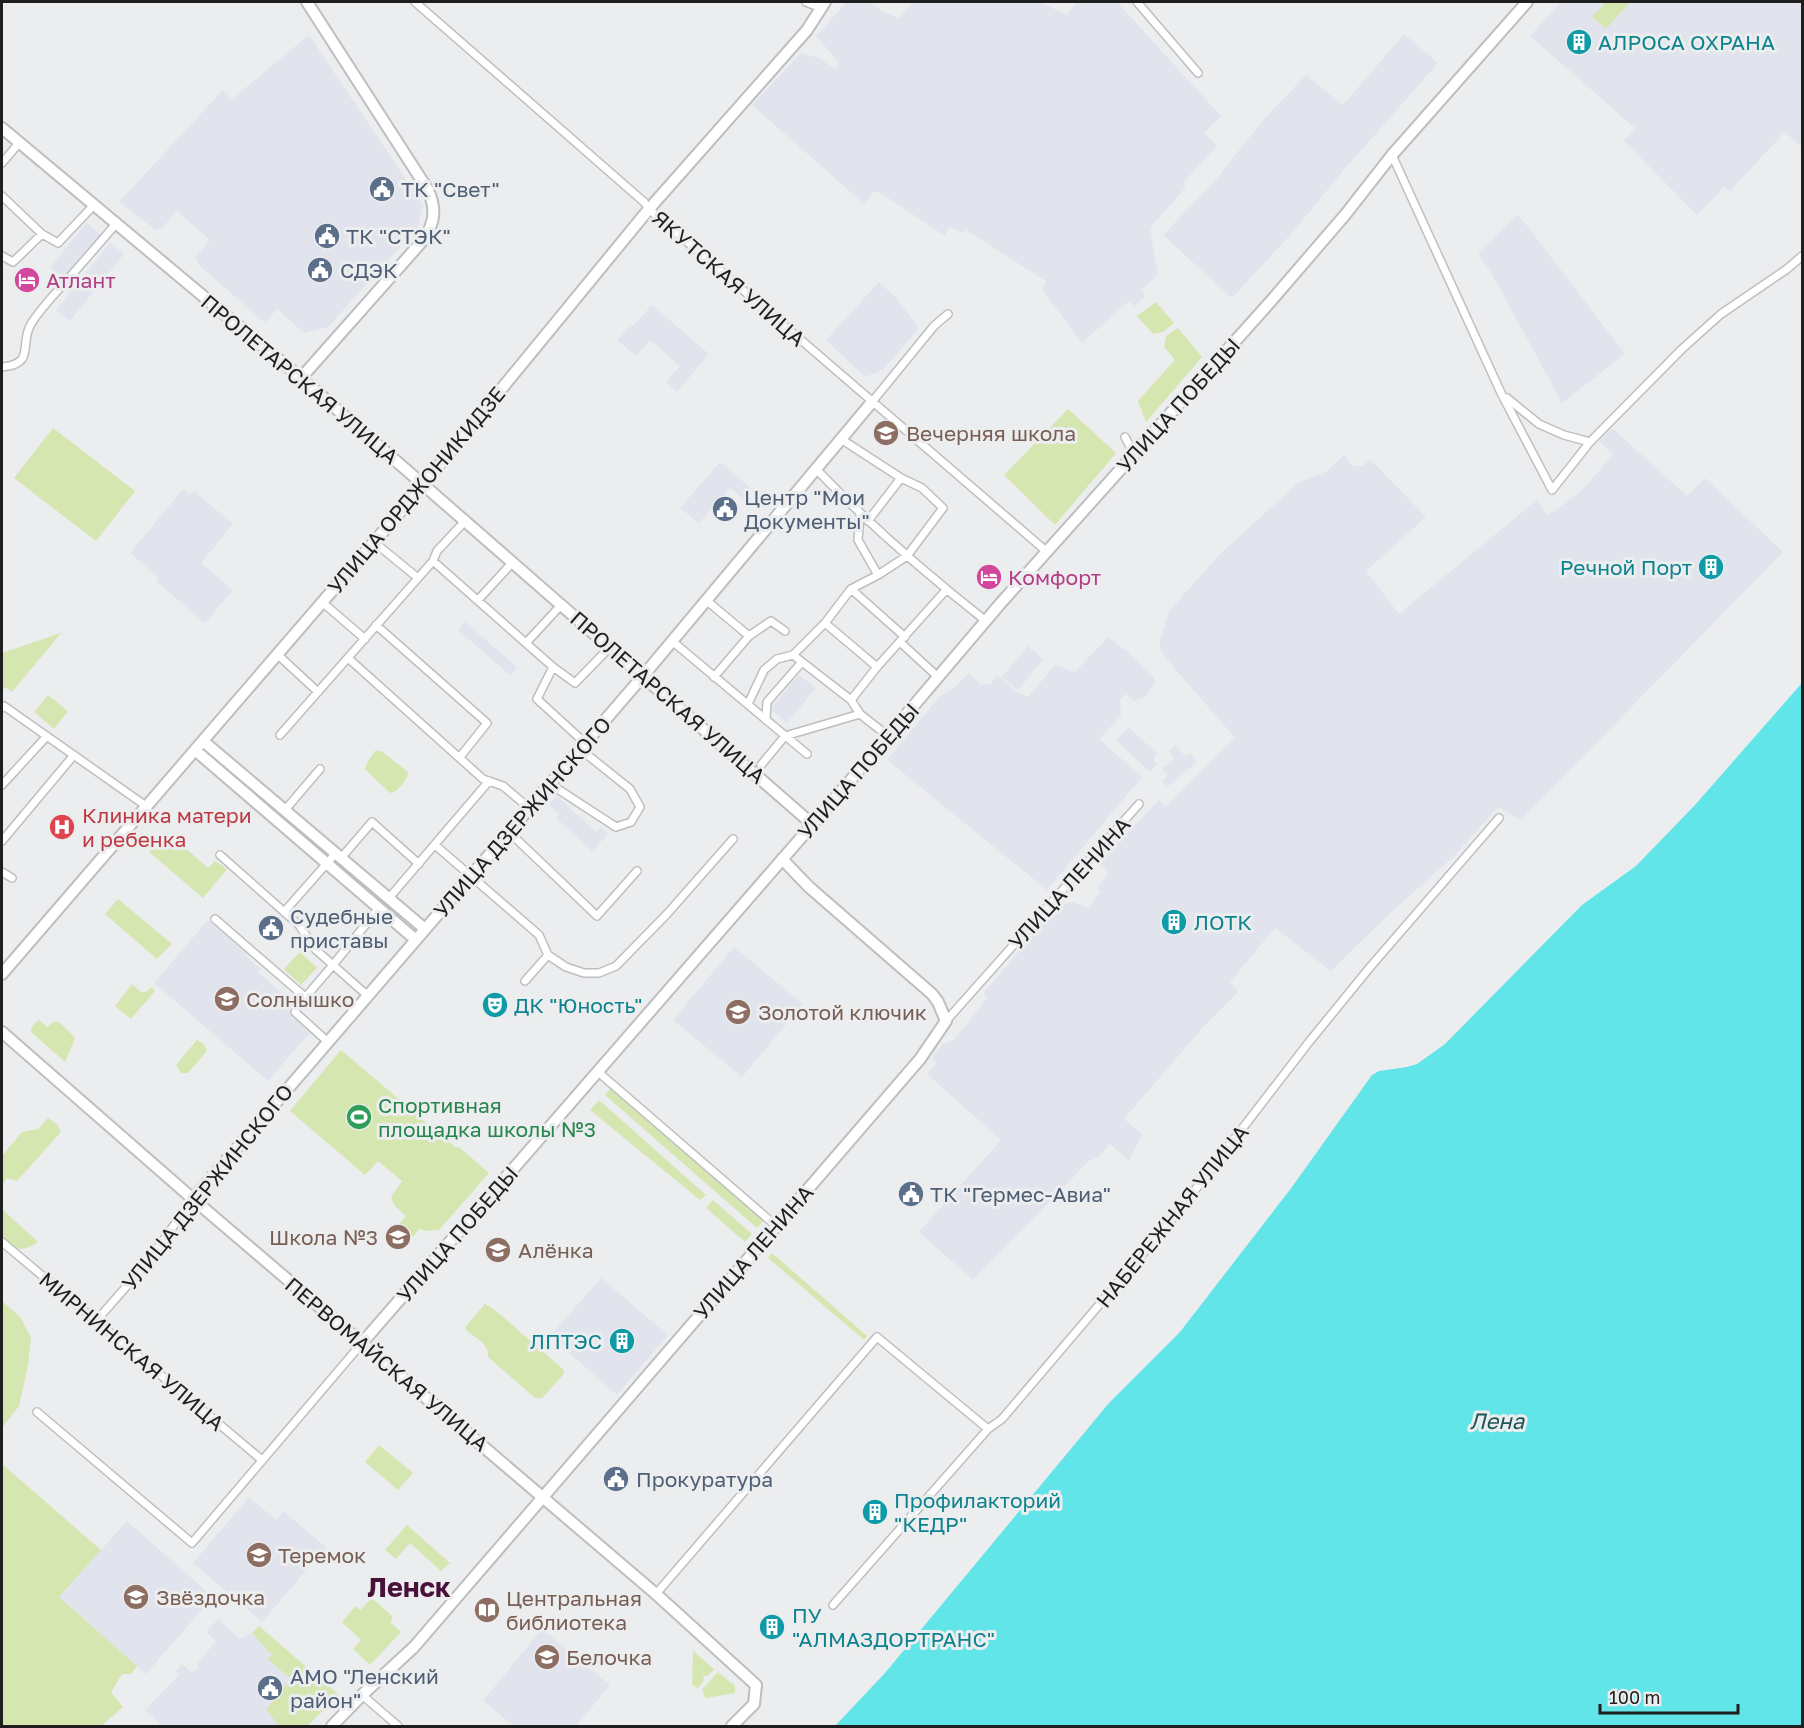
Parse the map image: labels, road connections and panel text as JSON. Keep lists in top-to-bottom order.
{
  "streets": {
    "main road": [
      "ПРОЛЕТАРСКАЯ УЛИЦА",
      "УЛИЦА ПОБЕДЫ",
      "УЛИЦА ОРДЖОНИКИДЗЕ",
      "УЛИЦА ДЗЕРЖИНСКОГО",
      "УЛИЦА ЛЕНИНА",
      "ПЕРВОМАЙСКАЯ УЛИЦА"
    ],
    "street": ["ЯКУТСКАЯ УЛИЦА", "НАБЕРЕЖНАЯ УЛИЦА", "МИРНИНСКАЯ УЛИЦА"]
  },
  "crossings": [
    ["ЯКУТСКАЯ УЛИЦА", "УЛИЦА ПОБЕДЫ"],
    ["ЯКУТСКАЯ УЛИЦА", "УЛИЦА ОРДЖОНИКИДЗЕ"],
    ["ЯКУТСКАЯ УЛИЦА", "УЛИЦА ДЗЕРЖИНСКОГО"],
    ["ПРОЛЕТАРСКАЯ УЛИЦА", "УЛИЦА ПОБЕДЫ"],
    ["ПРОЛЕТАРСКАЯ УЛИЦА", "УЛИЦА ОРДЖОНИКИДЗЕ"],
    ["ПРОЛЕТАРСКАЯ УЛИЦА", "УЛИЦА ДЗЕРЖИНСКОГО"],
    ["УЛИЦА ПОБЕДЫ", "МИРНИНСКАЯ УЛИЦА"],
    ["УЛИЦА ПОБЕДЫ", "ПЕРВОМАЙСКАЯ УЛИЦА"],
    ["УЛИЦА ДЗЕРЖИНСКОГО", "МИРНИНСКАЯ УЛИЦА"],
    ["УЛИЦА ДЗЕРЖИНСКОГО", "ПЕРВОМАЙСКАЯ УЛИЦА"],
    ["УЛИЦА ЛЕНИНА", "ПЕРВОМАЙСКАЯ УЛИЦА"]
  ],
  "districts": ["Ленск"],
  "water": ["Лена"],
  "places": {
    "building": [
      "АЛРОСА ОХРАНА",
      "Речной Порт",
      "ЛОТК",
      "ЛПТЭС",
      "Профилакторий \"КЕДР\"",
      "ПУ \"АЛМАЗДОРТРАНС\""
    ],
    "public building": [
      "ТК \"Свет\"",
      "ТК \"СТЭК\"",
      "СДЭК",
      "Центр \"Мои Документы\"",
      "Судебные приставы",
      "ТК \"Гермес-Авиа\"",
      "Прокуратура",
      "АМО \"Ленский район\""
    ],
    "hotel": ["Атлант", "Комфорт"],
    "school or university": [
      "Вечерняя школа",
      "Солнышко",
      "Золотой ключик",
      "Школа №3",
      "Алёнка",
      "Теремок",
      "Звёздочка",
      "Белочка"
    ],
    "hospital": ["Клиника матери и ребенка"],
    "theatre": ["ДК \"Юность\""],
    "sports": ["Спортивная площадка школы №3"],
    "library": ["Центральная библиотека"]
  },
  "scale_bar": "100 m"
}
